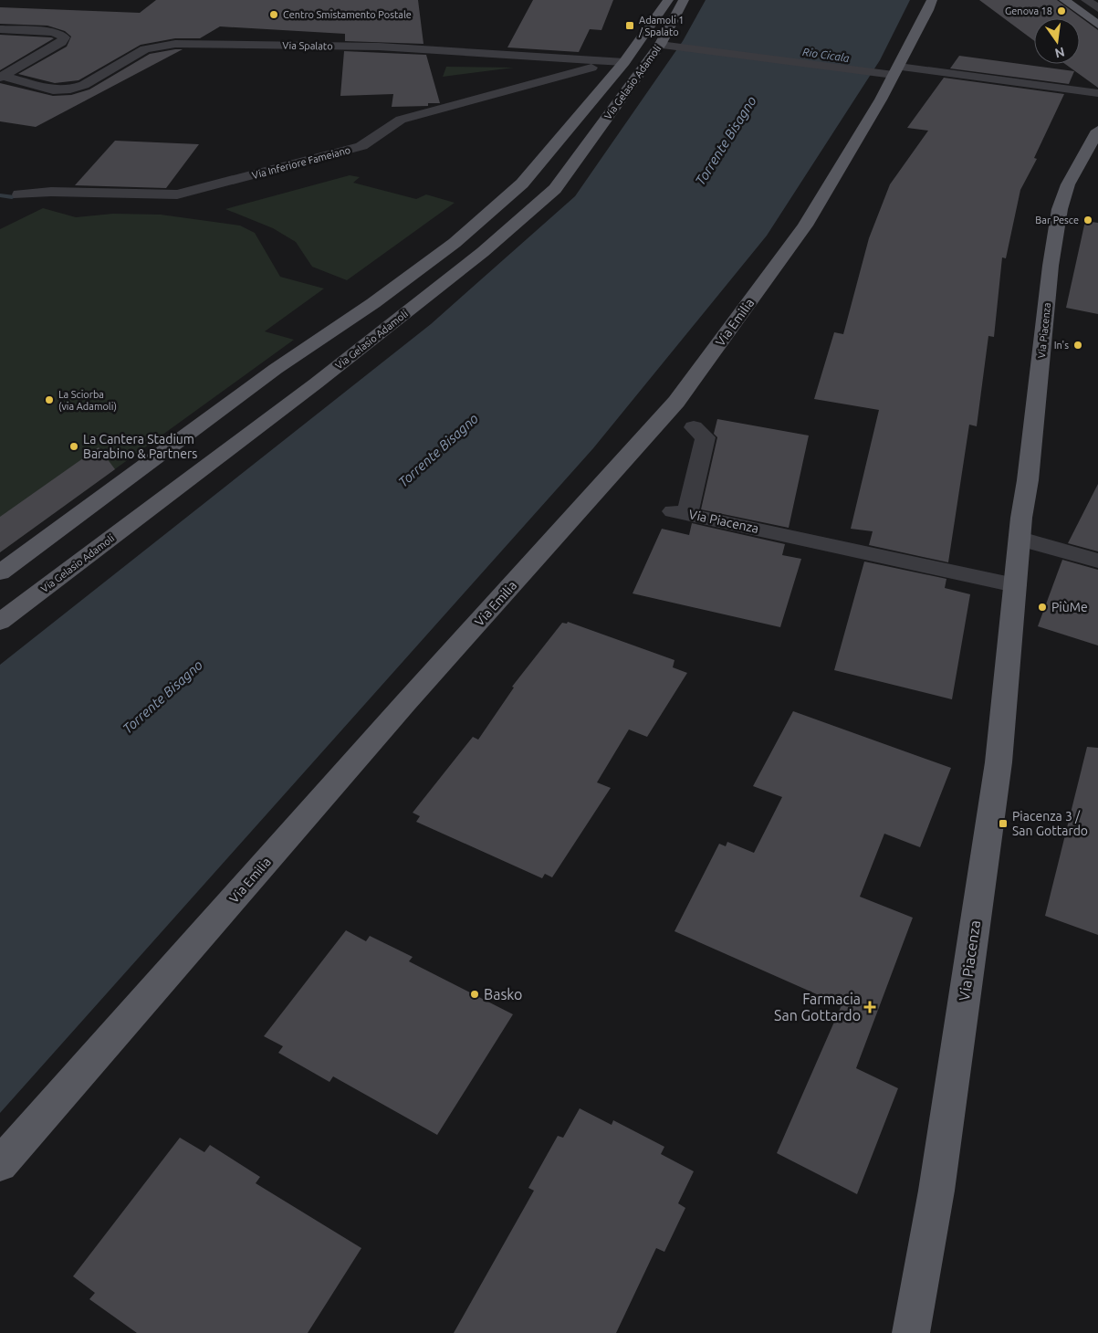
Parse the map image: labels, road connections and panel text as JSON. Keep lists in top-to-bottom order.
{
  "streets": {
    "main road": ["Via Gelasio Adamoli", "Via Emilia", "Via Piacenza"],
    "street": ["Via Spalato", "Via Inferiore Fameiano"]
  },
  "crossings": [
    ["Via Spalato", "Via Gelasio Adamoli"],
    ["Via Spalato", "Via Inferiore Fameiano"],
    ["Via Gelasio Adamoli", "Via Inferiore Fameiano"]
  ],
  "water": ["Rio Cicala", "Torrente Bisagno"],
  "places": {
    "other": [
      "Genova 18",
      "Centro Smistamento Postale",
      "Bar Pesce",
      "In's",
      "La Sciorba (via Adamoli)",
      "La Cantera Stadium Barabino & Partners",
      "PiùMe",
      "Basko"
    ],
    "transit": ["Adamoli 1 / Spalato", "Piacenza 3 / San Gottardo"],
    "health": ["Farmacia San Gottardo"]
  },
  "north": "bottom"
}
